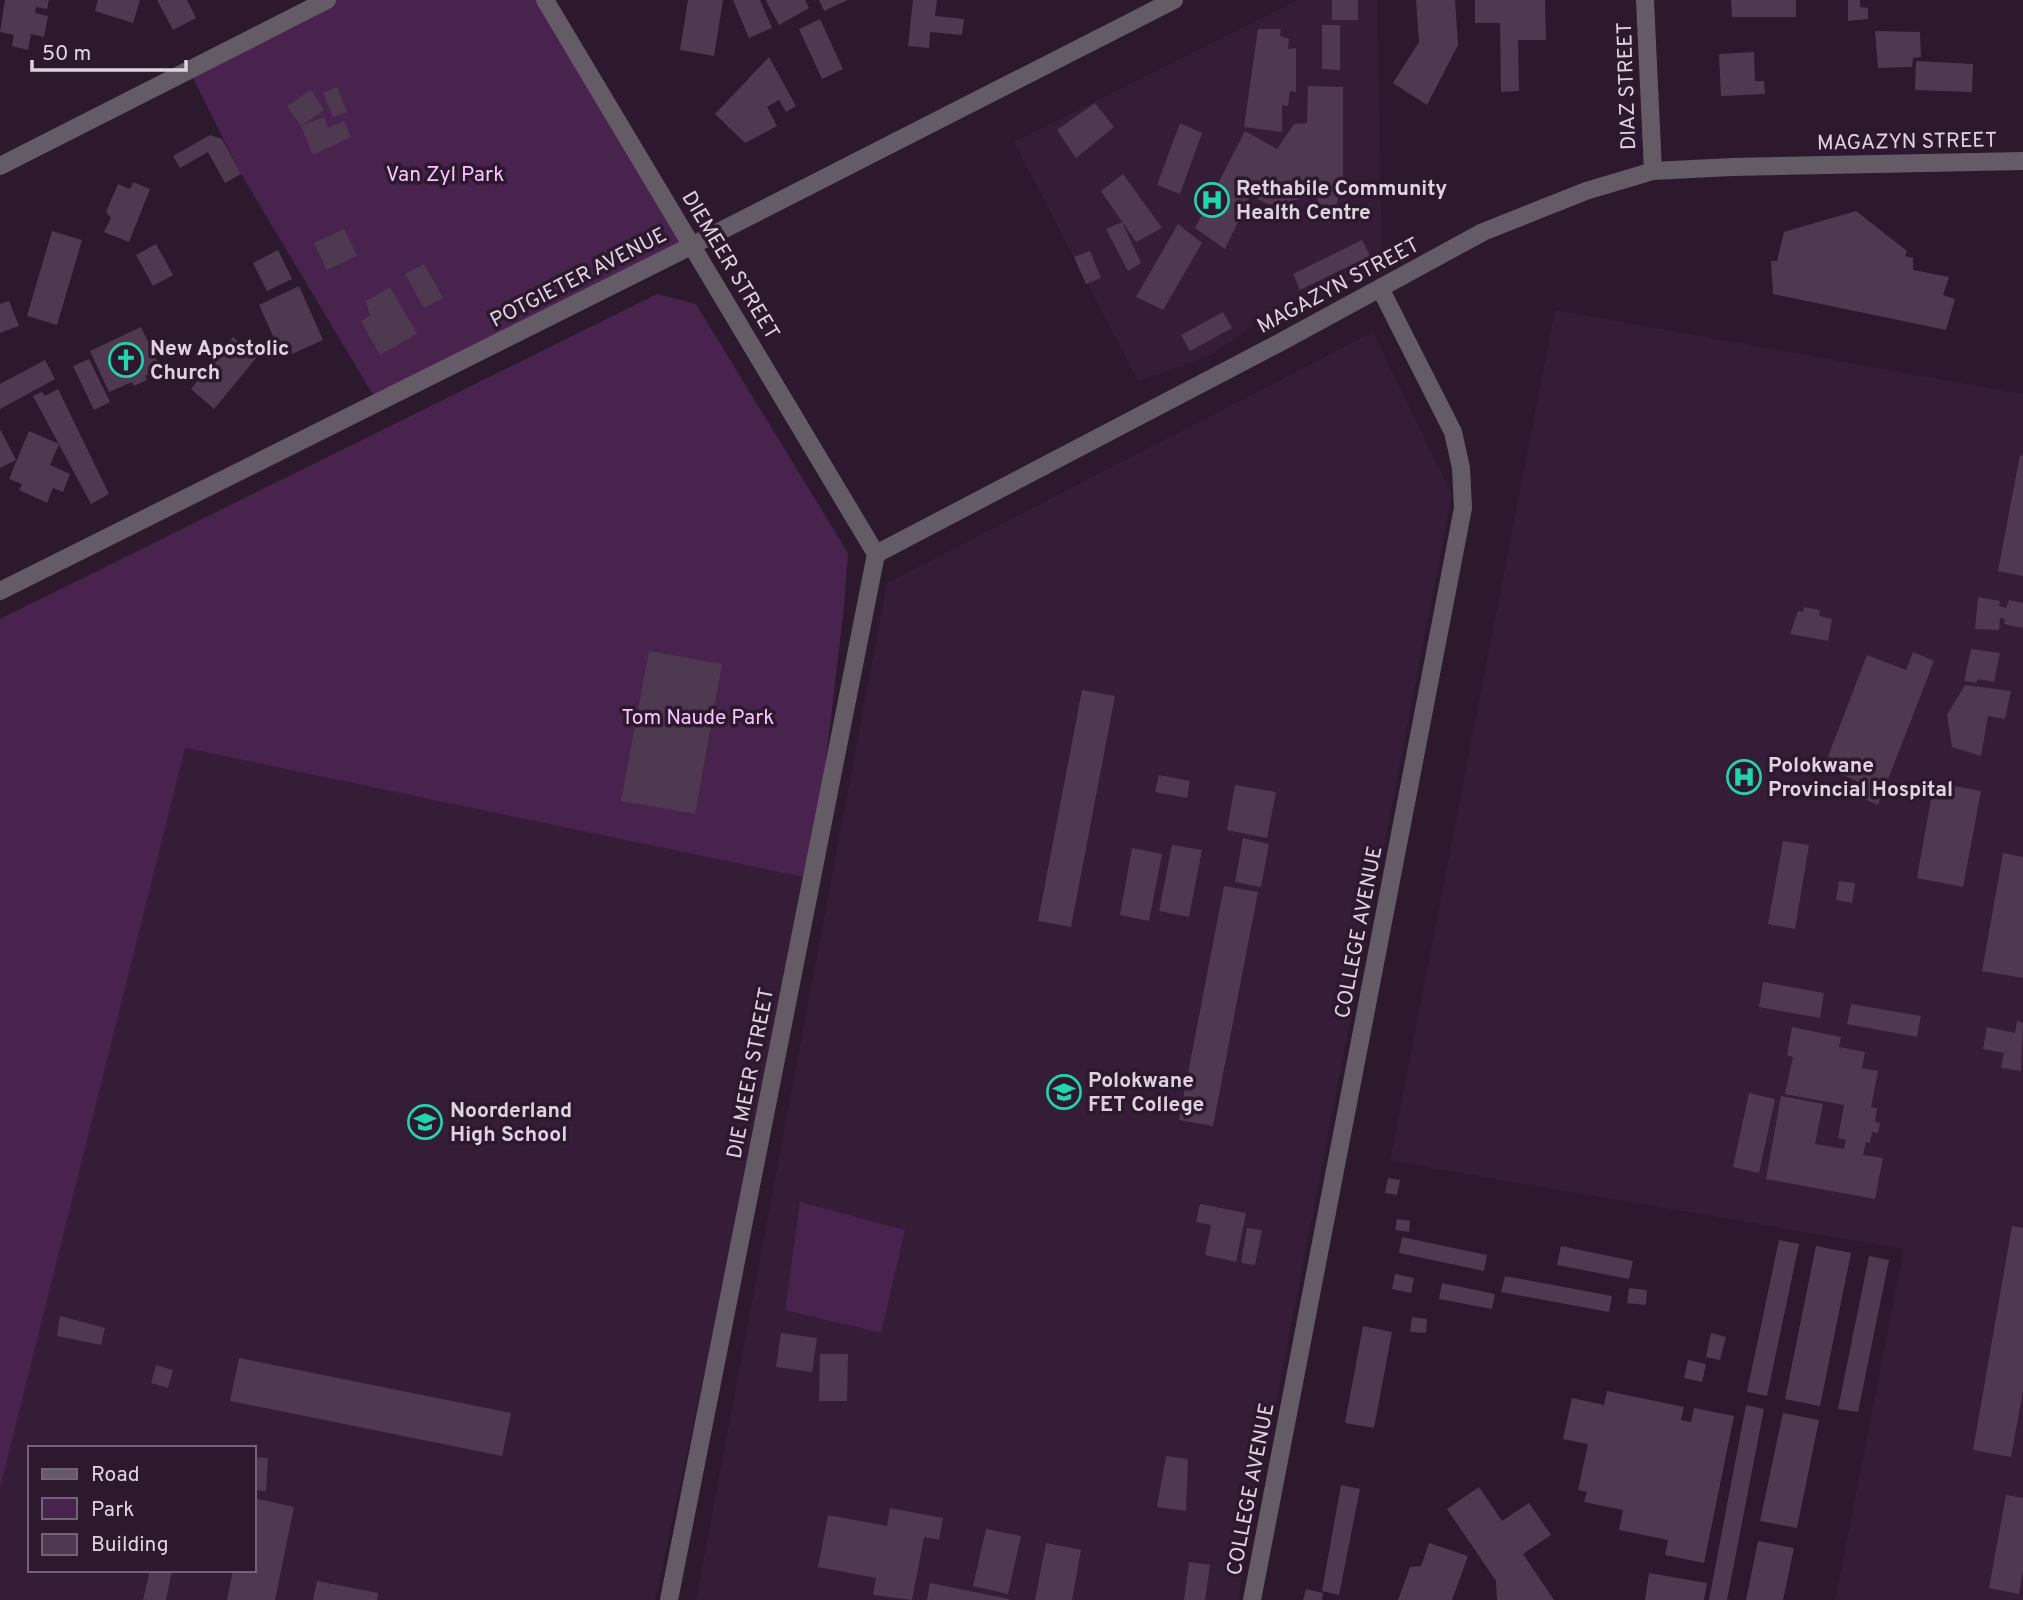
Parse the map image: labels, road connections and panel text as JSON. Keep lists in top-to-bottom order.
{
  "streets": {
    "street": [
      "DIAZ STREET",
      "MAGAZYN STREET",
      "DIEMEER STREET",
      "POTGIETER AVENUE",
      "COLLEGE AVENUE",
      "DIE MEER STREET"
    ]
  },
  "crossings": [
    ["DIAZ STREET", "MAGAZYN STREET"],
    ["MAGAZYN STREET", "DIEMEER STREET"],
    ["MAGAZYN STREET", "COLLEGE AVENUE"],
    ["MAGAZYN STREET", "DIE MEER STREET"],
    ["DIEMEER STREET", "POTGIETER AVENUE"],
    ["DIEMEER STREET", "DIE MEER STREET"]
  ],
  "parks": ["Van Zyl Park", "Tom Naude Park"],
  "places": {
    "hospital": ["Rethabile Community Health Centre", "Polokwane Provincial Hospital"],
    "church": ["New Apostolic Church"],
    "school or university": ["Polokwane FET College", "Noorderland High School"]
  },
  "legend": ["Road", "Park", "Building"],
  "scale_bar": "50 m"
}
